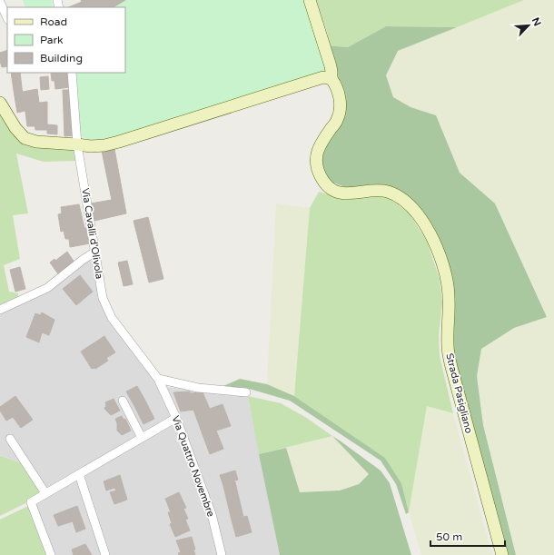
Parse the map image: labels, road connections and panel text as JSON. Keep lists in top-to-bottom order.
{
  "streets": {
    "street": ["Via Cavalli d'Olivola", "Strada Pasigliano", "Via Quattro Novembre"]
  },
  "crossings": [
    ["Via Cavalli d'Olivola", "Via Quattro Novembre"]
  ],
  "legend": ["Road", "Park", "Building"],
  "scale_bar": "50 m",
  "north": "top right"
}
